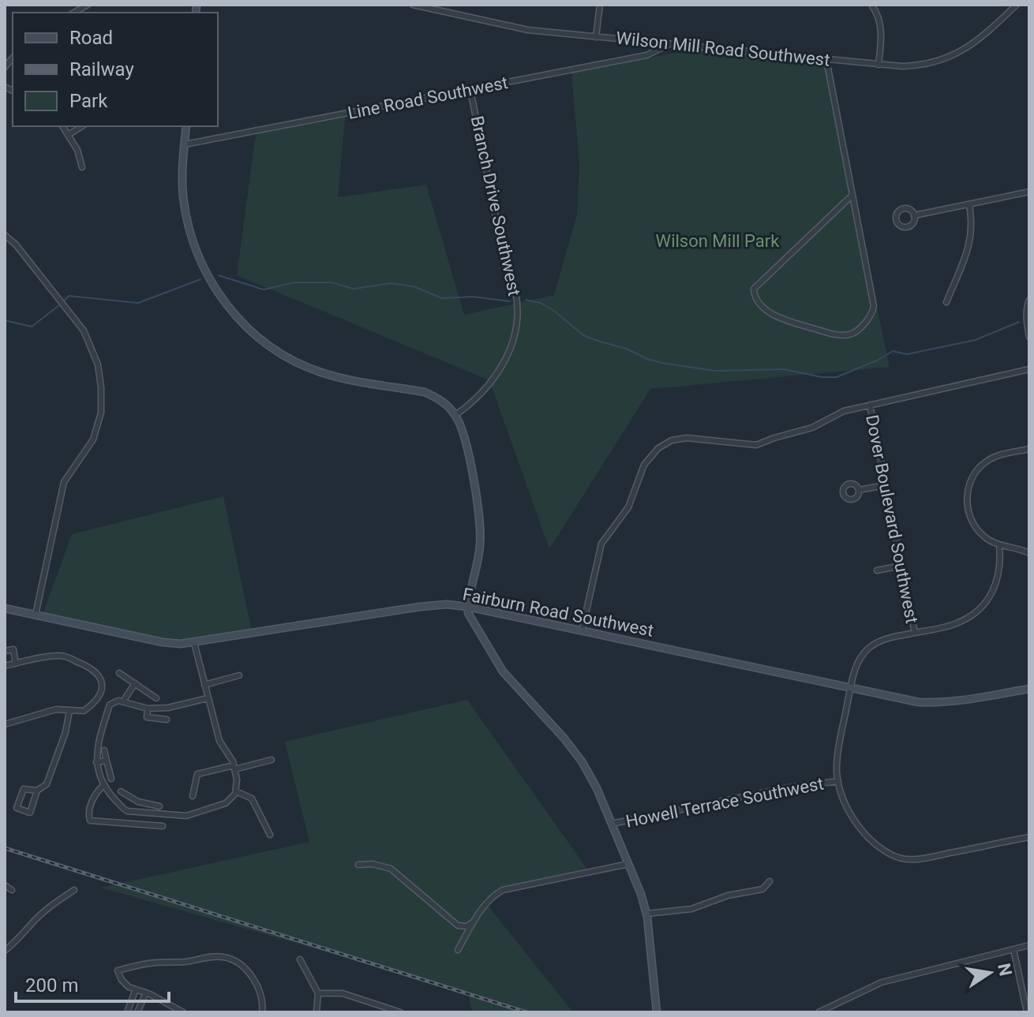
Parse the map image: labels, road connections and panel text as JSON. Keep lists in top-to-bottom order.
{
  "streets": {
    "street": [
      "Wilson Mill Road Southwest",
      "Line Road Southwest",
      "Branch Drive Southwest",
      "Dover Boulevard Southwest",
      "Fairburn Road Southwest",
      "Howell Terrace Southwest"
    ]
  },
  "crossings": [
    ["Wilson Mill Road Southwest", "Line Road Southwest"],
    ["Line Road Southwest", "Branch Drive Southwest"]
  ],
  "parks": ["Wilson Mill Park"],
  "legend": ["Road", "Railway", "Park"],
  "scale_bar": "200 m",
  "north": "right"
}
